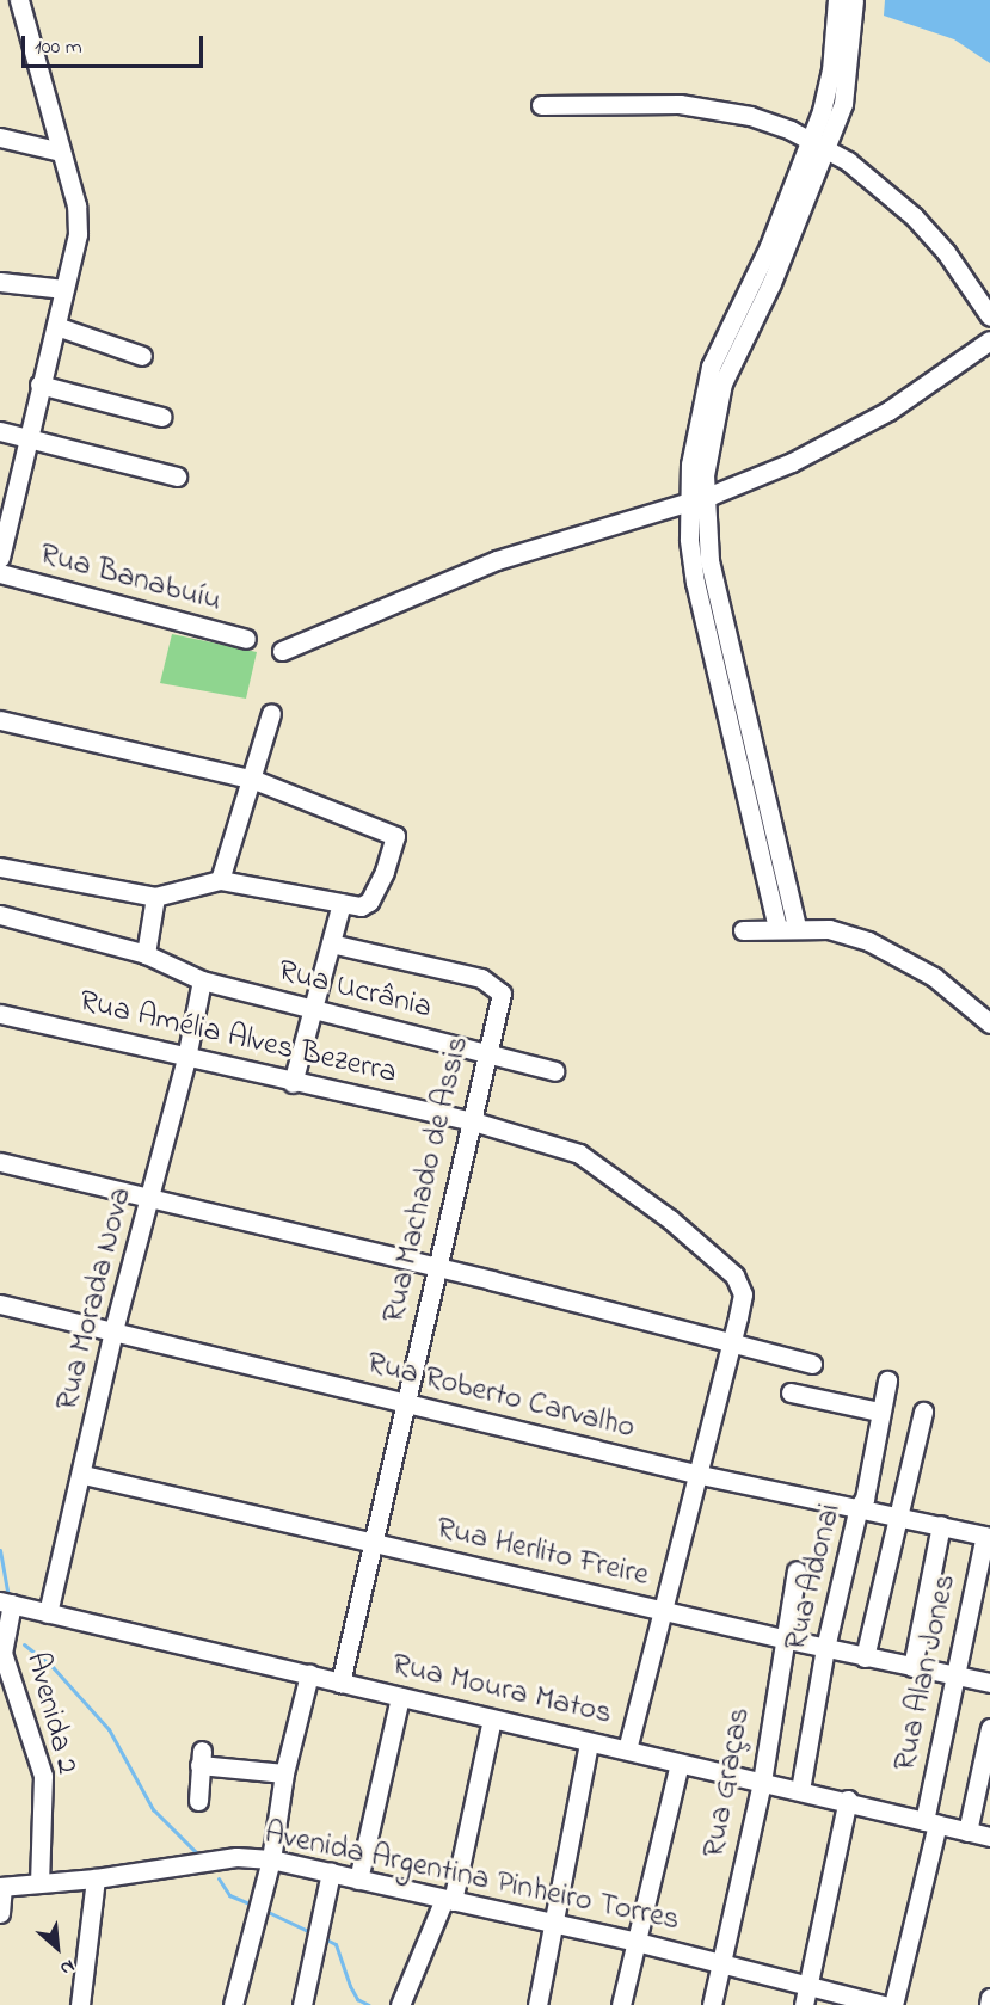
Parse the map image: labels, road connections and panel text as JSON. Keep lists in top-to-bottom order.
{
  "streets": {
    "street": [
      "Rua Banabuíu",
      "Rua Ucrânia",
      "Rua Amélia Alves Bezerra",
      "Rua Machado de Assis",
      "Rua Morada Nova",
      "Rua Roberto Carvalho",
      "Rua Herlito Freire",
      "Rua Adonai",
      "Rua Alan Jones",
      "Rua Moura Matos",
      "Avenida 2",
      "Rua Graças",
      "Avenida Argentina Pinheiro Torres"
    ]
  },
  "crossings": [
    ["Rua Ucrânia", "Rua Machado de Assis"],
    ["Rua Ucrânia", "Rua Morada Nova"],
    ["Rua Amélia Alves Bezerra", "Rua Machado de Assis"],
    ["Rua Amélia Alves Bezerra", "Rua Morada Nova"],
    ["Rua Machado de Assis", "Rua Roberto Carvalho"],
    ["Rua Machado de Assis", "Rua Herlito Freire"],
    ["Rua Machado de Assis", "Rua Moura Matos"],
    ["Rua Morada Nova", "Rua Roberto Carvalho"],
    ["Rua Morada Nova", "Rua Herlito Freire"],
    ["Rua Morada Nova", "Rua Moura Matos"],
    ["Rua Roberto Carvalho", "Rua Adonai"],
    ["Rua Roberto Carvalho", "Rua Alan Jones"],
    ["Rua Herlito Freire", "Rua Adonai"],
    ["Rua Herlito Freire", "Rua Alan Jones"],
    ["Rua Herlito Freire", "Rua Graças"],
    ["Rua Adonai", "Rua Moura Matos"],
    ["Rua Alan Jones", "Rua Moura Matos"],
    ["Rua Moura Matos", "Avenida 2"],
    ["Rua Moura Matos", "Rua Graças"],
    ["Avenida 2", "Avenida Argentina Pinheiro Torres"],
    ["Rua Graças", "Avenida Argentina Pinheiro Torres"]
  ],
  "scale_bar": "100 m",
  "north": "bottom right"
}
